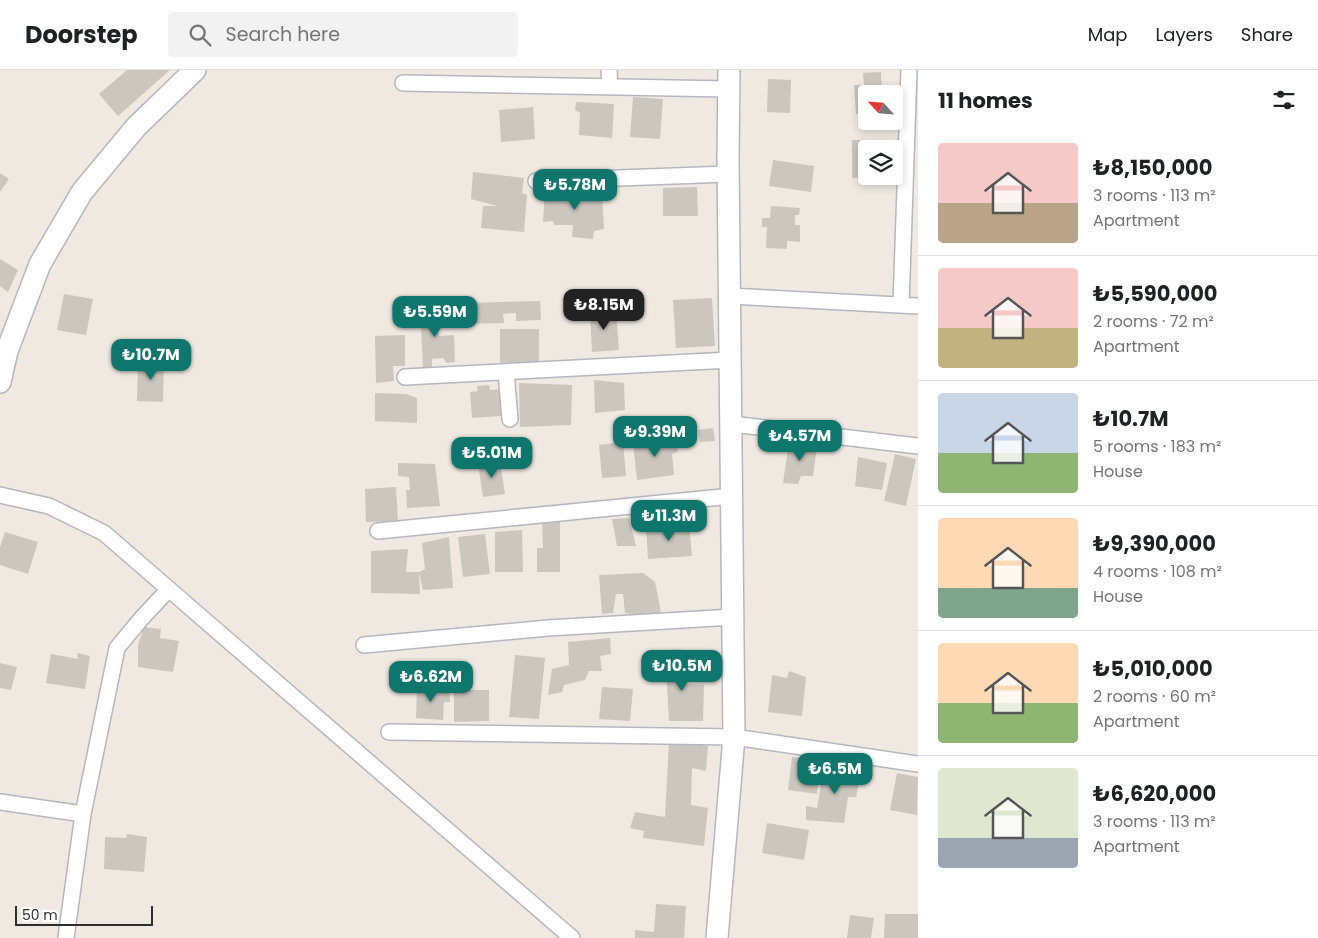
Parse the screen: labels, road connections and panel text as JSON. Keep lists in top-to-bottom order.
{
  "scale_bar": "50 m",
  "north": "top left",
  "page": {
    "header": "Doorstep",
    "search": "Search here",
    "nav": ["Map", "Layers", "Share"],
    "heading": "11 homes",
    "list": [
      {
        "name": "₺8,150,000",
        "note": "3 rooms · 113 m² · Apartment"
      },
      {
        "name": "₺5,590,000",
        "note": "2 rooms · 72 m² · Apartment"
      },
      {
        "name": "₺10.7M",
        "note": "5 rooms · 183 m² · House"
      },
      {
        "name": "₺9,390,000",
        "note": "4 rooms · 108 m² · House"
      },
      {
        "name": "₺5,010,000",
        "note": "2 rooms · 60 m² · Apartment"
      },
      {
        "name": "₺6,620,000",
        "note": "3 rooms · 113 m² · Apartment"
      }
    ],
    "price": [
      "₺5.78M",
      "₺8.15M",
      "₺5.59M",
      "₺10.7M",
      "₺9.39M",
      "₺4.57M",
      "₺5.01M",
      "₺11.3M",
      "₺10.5M",
      "₺6.62M",
      "₺6.5M"
    ],
    "scale": "50 m"
  }
}
